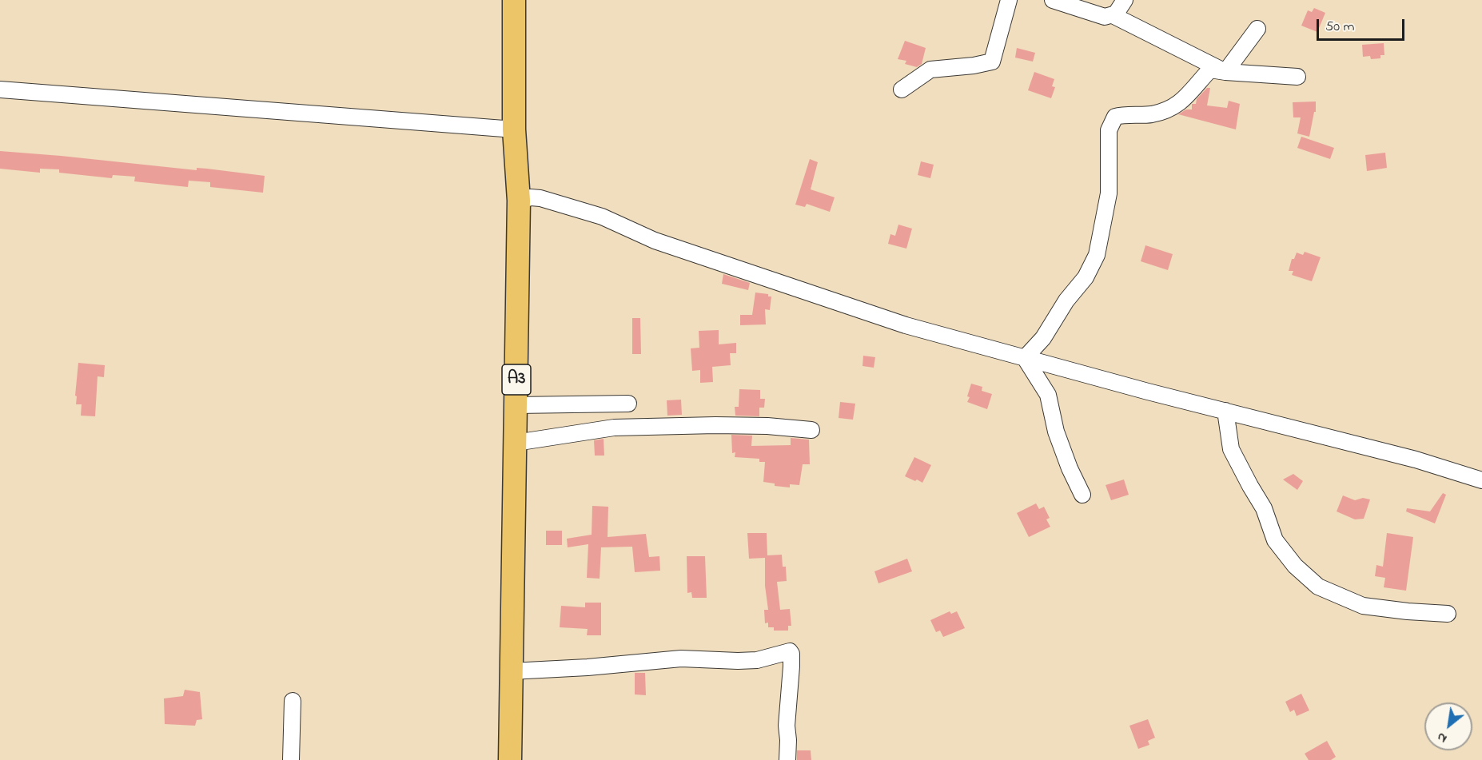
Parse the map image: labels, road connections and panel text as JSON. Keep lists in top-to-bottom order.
{
  "streets": {
    "highway": ["A3"]
  },
  "scale_bar": "50 m",
  "north": "bottom left"
}
